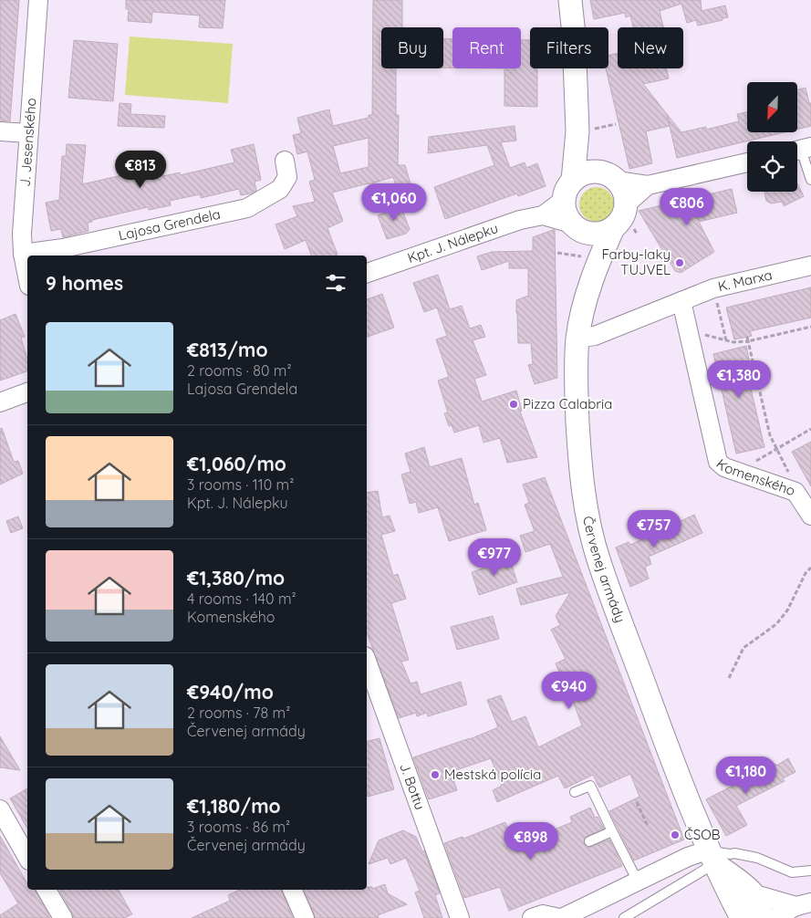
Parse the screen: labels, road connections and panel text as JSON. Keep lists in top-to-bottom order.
{
  "streets": {
    "street": [
      "J. Jesenského",
      "Lajosa Grendela",
      "Kpt. J. Nálepku",
      "K. Marxa",
      "Komenského",
      "Červenej armády",
      "J. Bottu"
    ]
  },
  "crossings": [
    ["J. Jesenského", "Lajosa Grendela"],
    ["Kpt. J. Nálepku", "Červenej armády"],
    ["K. Marxa", "Komenského"],
    ["K. Marxa", "Červenej armády"]
  ],
  "places": [
    "Farby-laky TUJVEL",
    "Pizza Calabria",
    "Mestská polícia",
    "ČSOB"
  ],
  "north": "bottom left",
  "page": {
    "chip": [
      "Buy",
      "Rent",
      "Filters",
      "New"
    ],
    "price": [
      "€813",
      "€1,060",
      "€806",
      "€1,380",
      "€757",
      "€977",
      "€940",
      "€1,180",
      "€898"
    ],
    "heading": "9 homes",
    "list": [
      {
        "name": "€813/mo",
        "note": "2 rooms · 80 m² · Lajosa Grendela"
      },
      {
        "name": "€1,060/mo",
        "note": "3 rooms · 110 m² · Kpt. J. Nálepku"
      },
      {
        "name": "€1,380/mo",
        "note": "4 rooms · 140 m² · Komenského"
      },
      {
        "name": "€940/mo",
        "note": "2 rooms · 78 m² · Červenej armády"
      },
      {
        "name": "€1,180/mo",
        "note": "3 rooms · 86 m² · Červenej armády"
      }
    ]
  }
}
